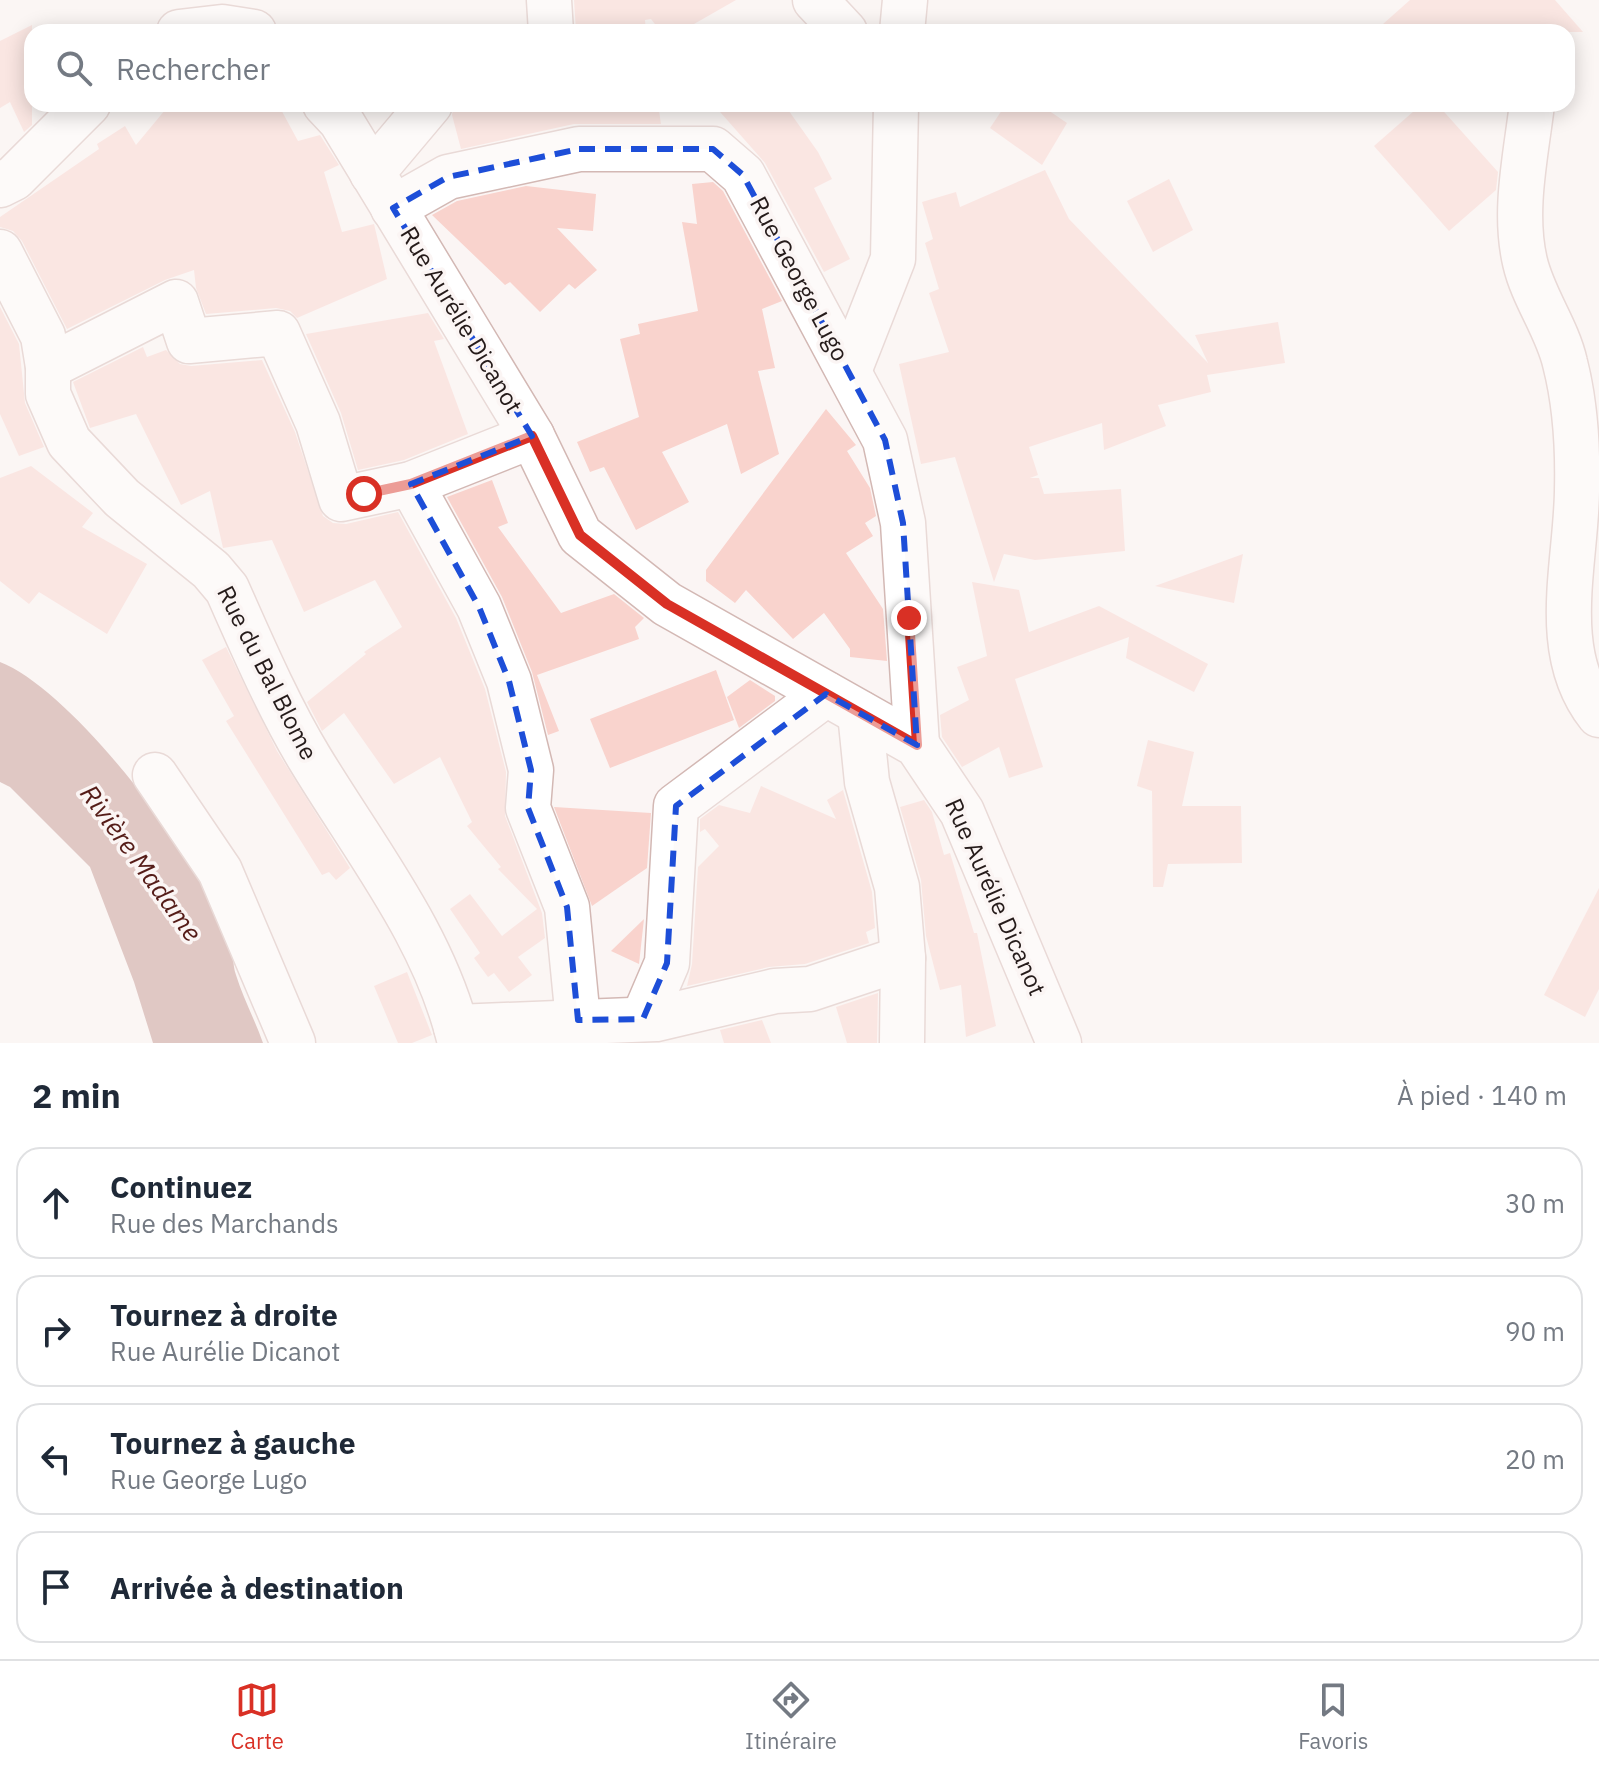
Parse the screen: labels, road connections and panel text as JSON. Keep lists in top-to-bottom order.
{
  "streets": {
    "street": ["Rue George Lugo", "Rue Aurélie Dicanot", "Rue du Bal Blome"]
  },
  "crossings": [
    ["Rue George Lugo", "Rue Aurélie Dicanot"]
  ],
  "water": ["Rivière Madame"],
  "page": {
    "search": "Rechercher",
    "heading": ["2 min", "À pied · 140 m"],
    "list": [
      ["Continuez", "Rue des Marchands", "30 m"],
      ["Tournez à droite", "Rue Aurélie Dicanot", "90 m"],
      ["Tournez à gauche", "Rue George Lugo", "20 m"],
      "Arrivée à destination"
    ],
    "nav": ["Carte", "Itinéraire", "Favoris"]
  }
}
